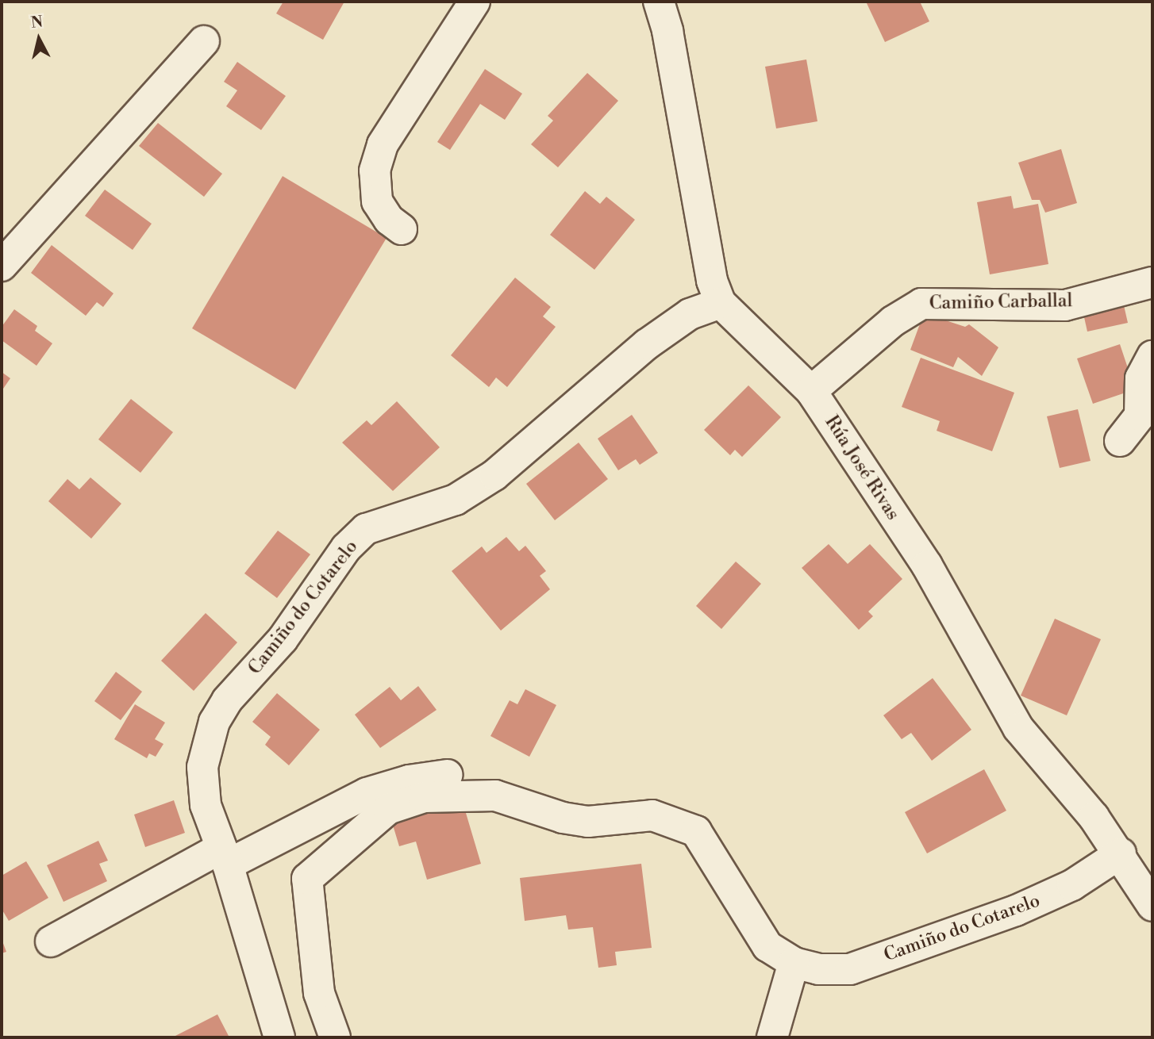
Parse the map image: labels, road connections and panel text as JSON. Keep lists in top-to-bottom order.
{
  "streets": {
    "street": ["Camiño Carballal", "Rúa José Rivas", "Camiño do Cotarelo"]
  },
  "crossings": [
    ["Camiño Carballal", "Rúa José Rivas"],
    ["Rúa José Rivas", "Camiño do Cotarelo"]
  ],
  "north": "top"
}
